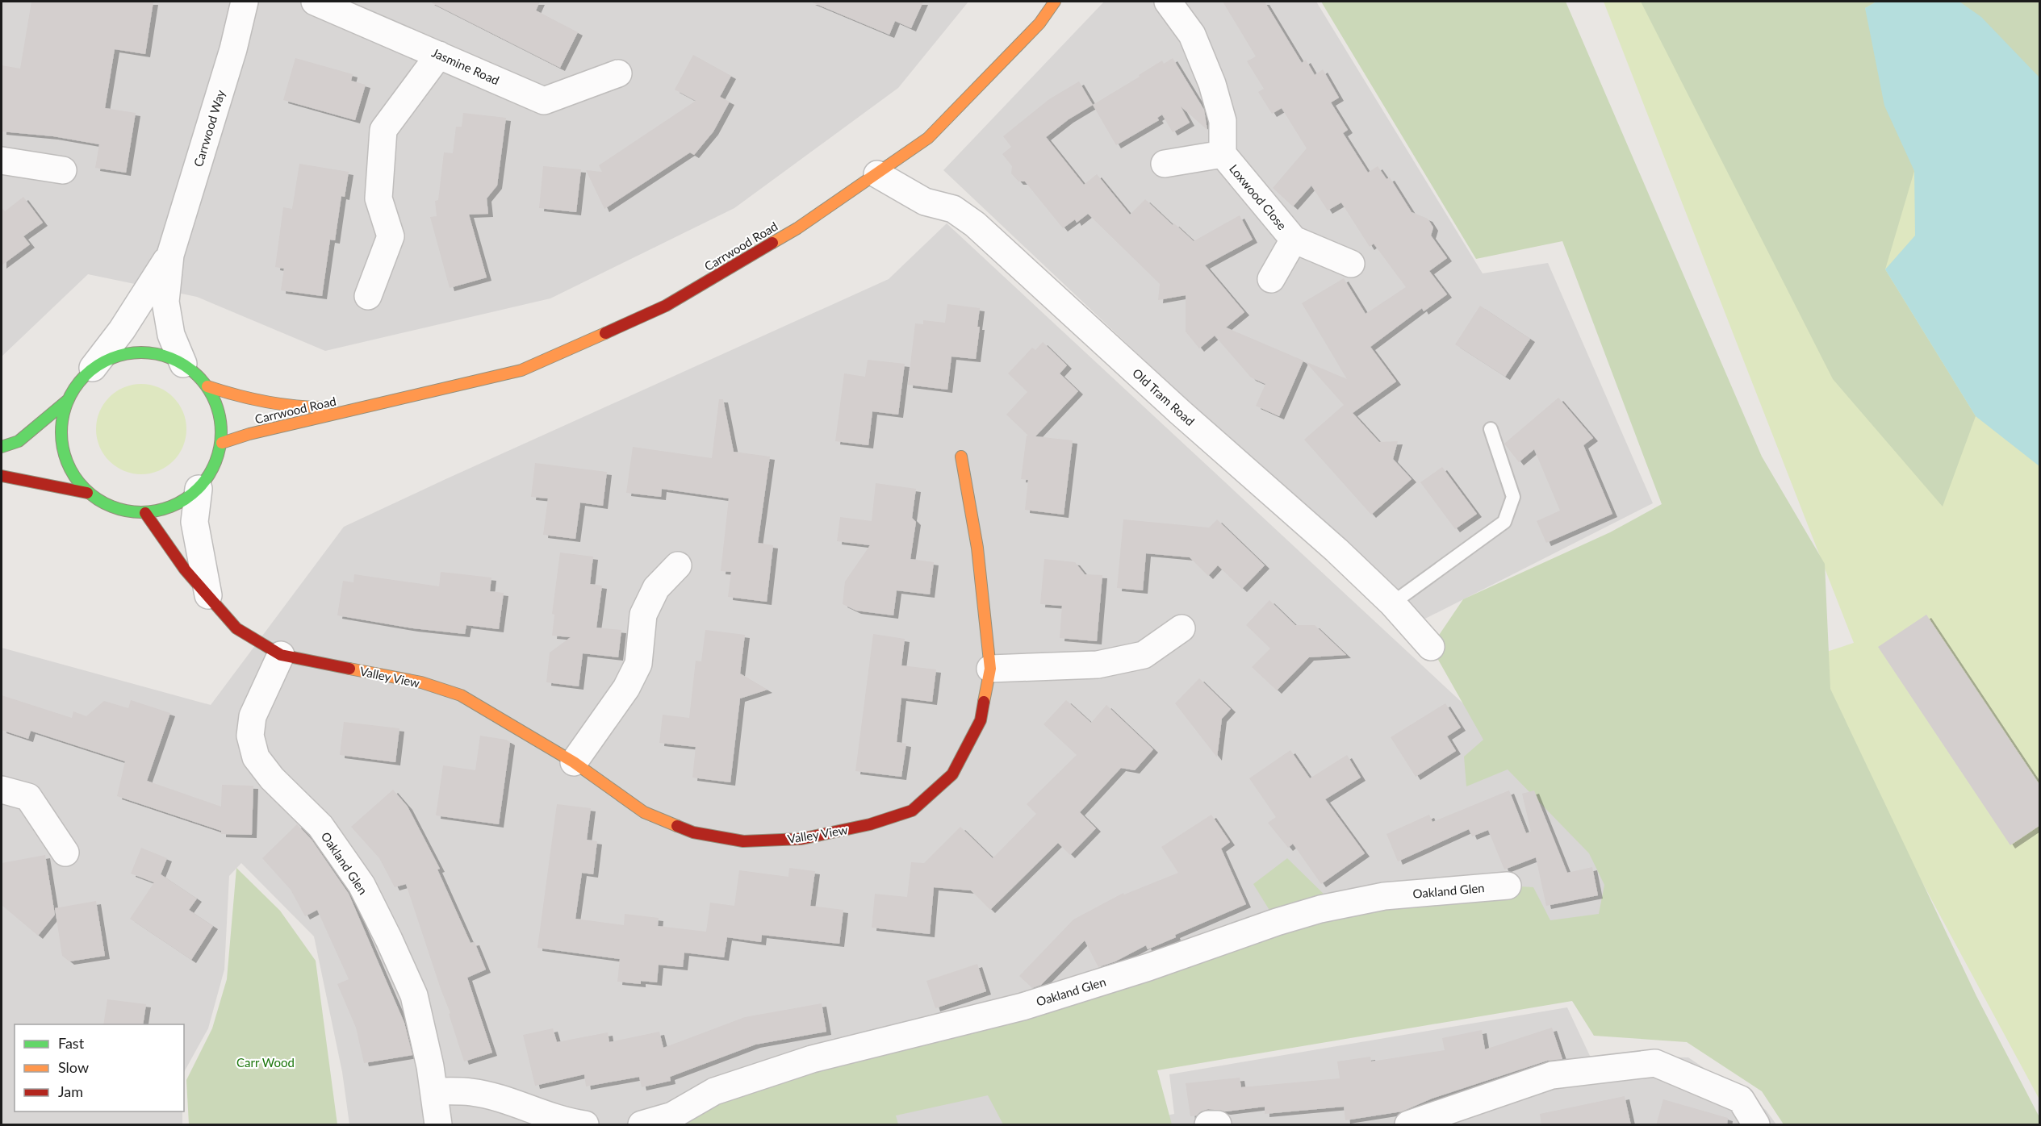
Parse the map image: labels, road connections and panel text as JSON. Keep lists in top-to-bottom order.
{
  "streets": {
    "street": [
      "Jasmine Road",
      "Carrwood Way",
      "Loxwood Close",
      "Carrwood Road",
      "Old Tram Road",
      "Valley View",
      "Oakland Glen"
    ]
  },
  "crossings": [
    ["Carrwood Way", "Carrwood Road"],
    ["Carrwood Way", "Valley View"],
    ["Carrwood Road", "Old Tram Road"],
    ["Carrwood Road", "Valley View"],
    ["Valley View", "Oakland Glen"]
  ],
  "parks": ["Carr Wood"],
  "legend": ["Fast", "Slow", "Jam"]
}
